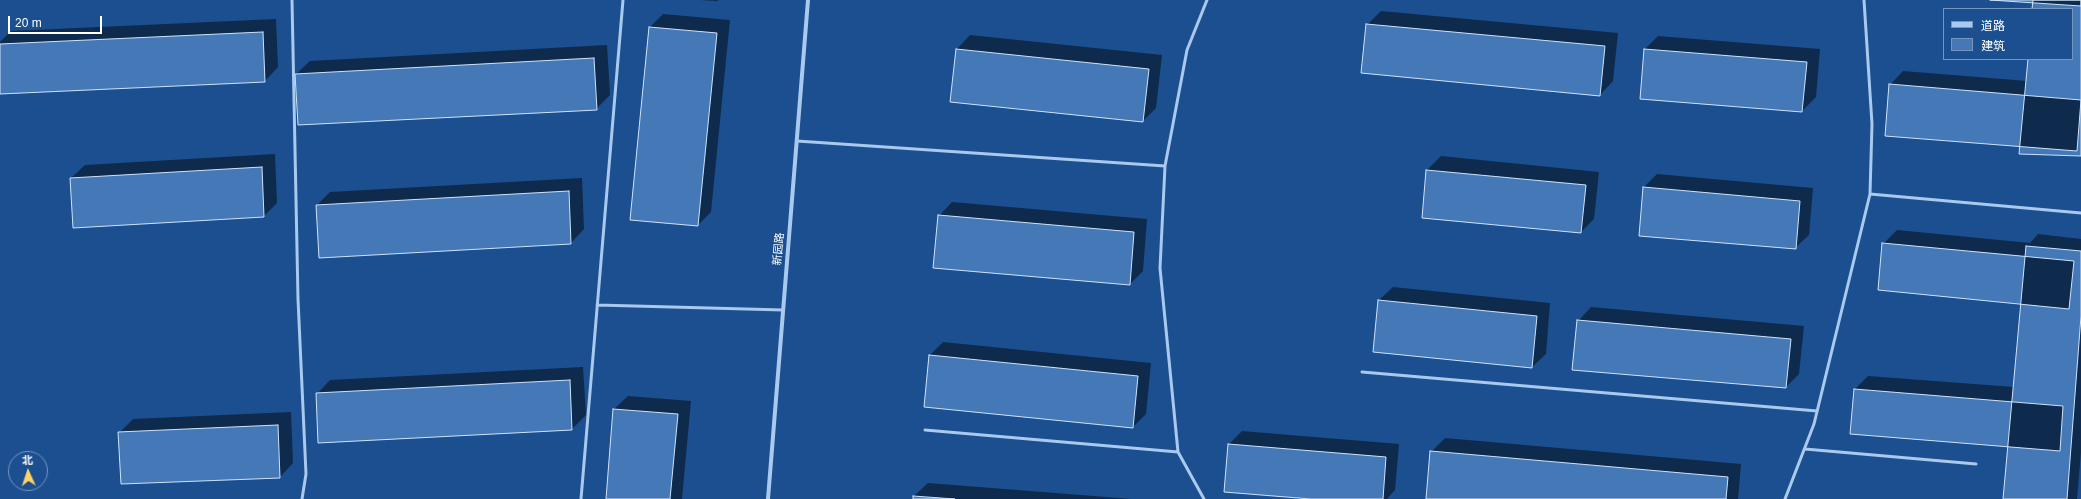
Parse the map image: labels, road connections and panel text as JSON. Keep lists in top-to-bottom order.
{
  "streets": {
    "street": ["新园路"]
  },
  "legend": ["道路", "建筑"],
  "scale_bar": "20 m",
  "north": "top"
}
